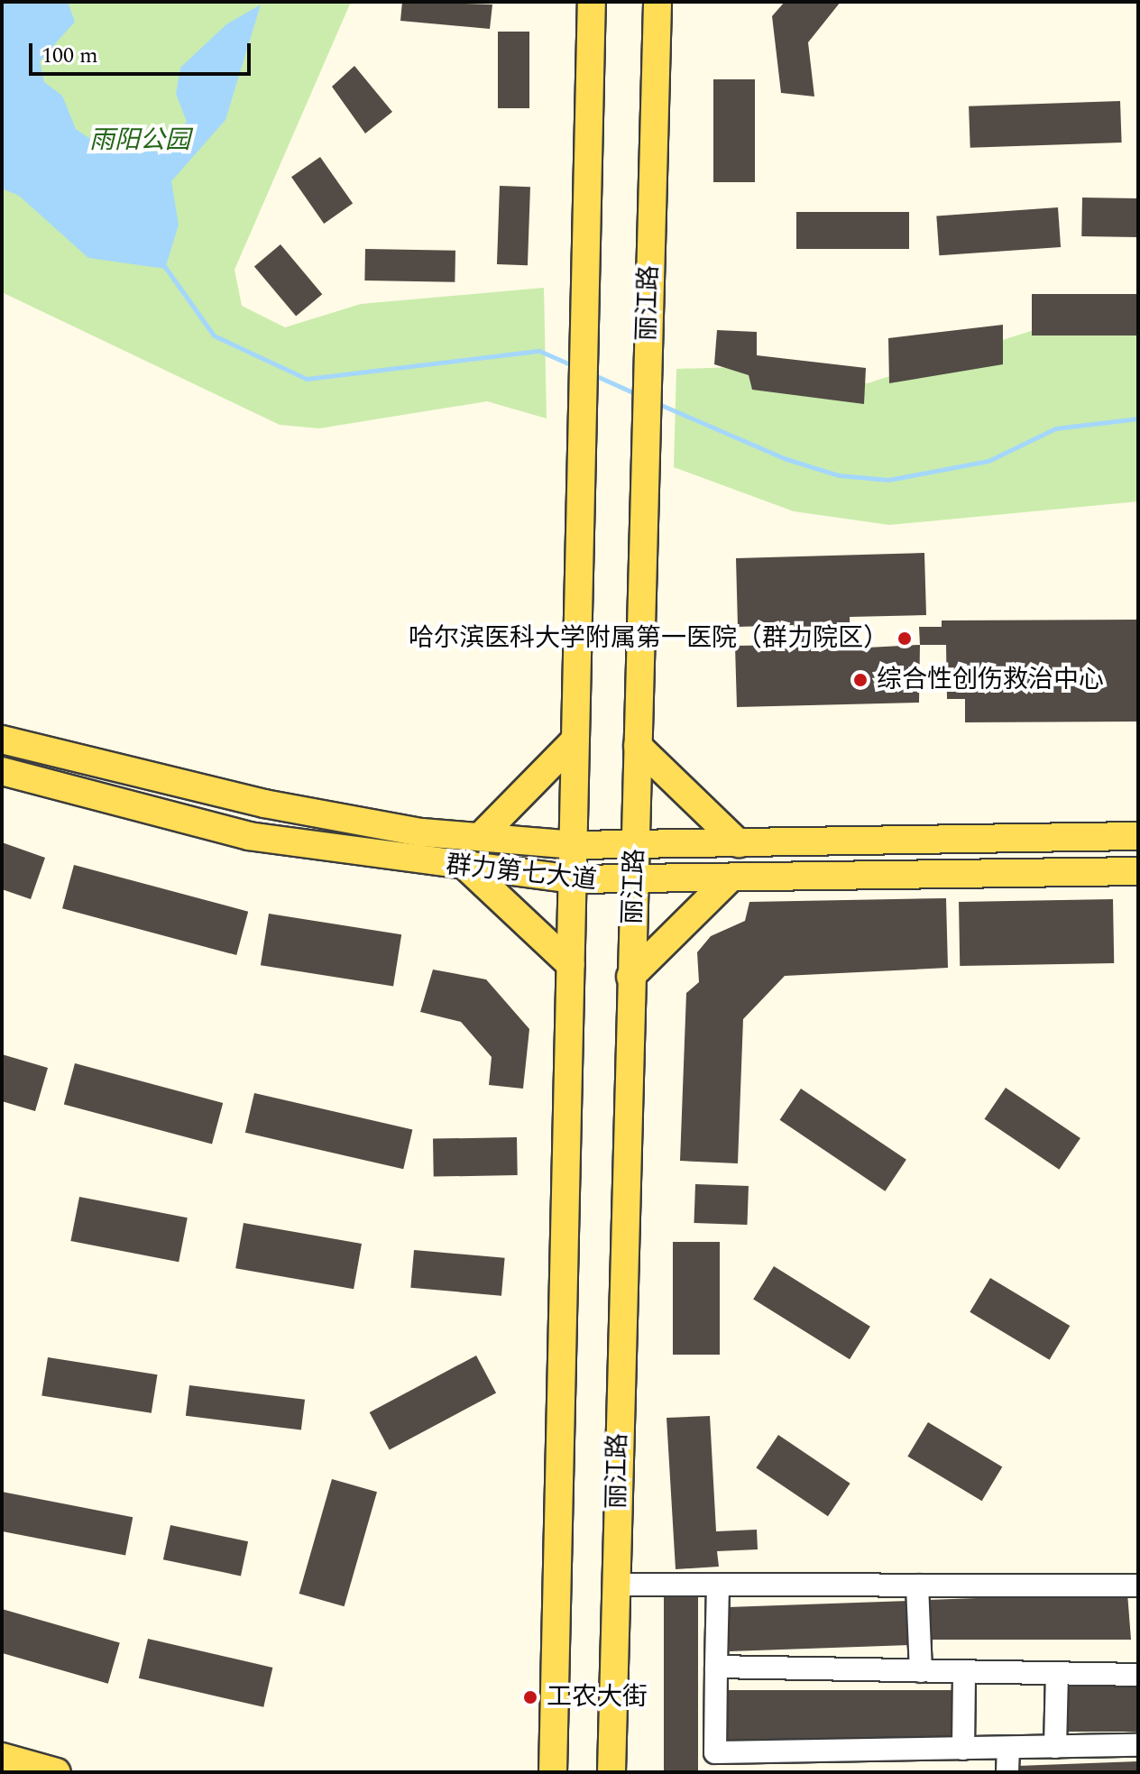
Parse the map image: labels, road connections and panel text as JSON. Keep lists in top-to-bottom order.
{
  "streets": {
    "main road": ["丽江路", "群力第七大道"]
  },
  "crossings": [
    ["丽江路", "群力第七大道"]
  ],
  "parks": ["雨阳公园"],
  "places": ["哈尔滨医科大学附属第一医院（群力院区）", "综合性创伤救治中心", "工农大街"],
  "scale_bar": "100 m"
}
